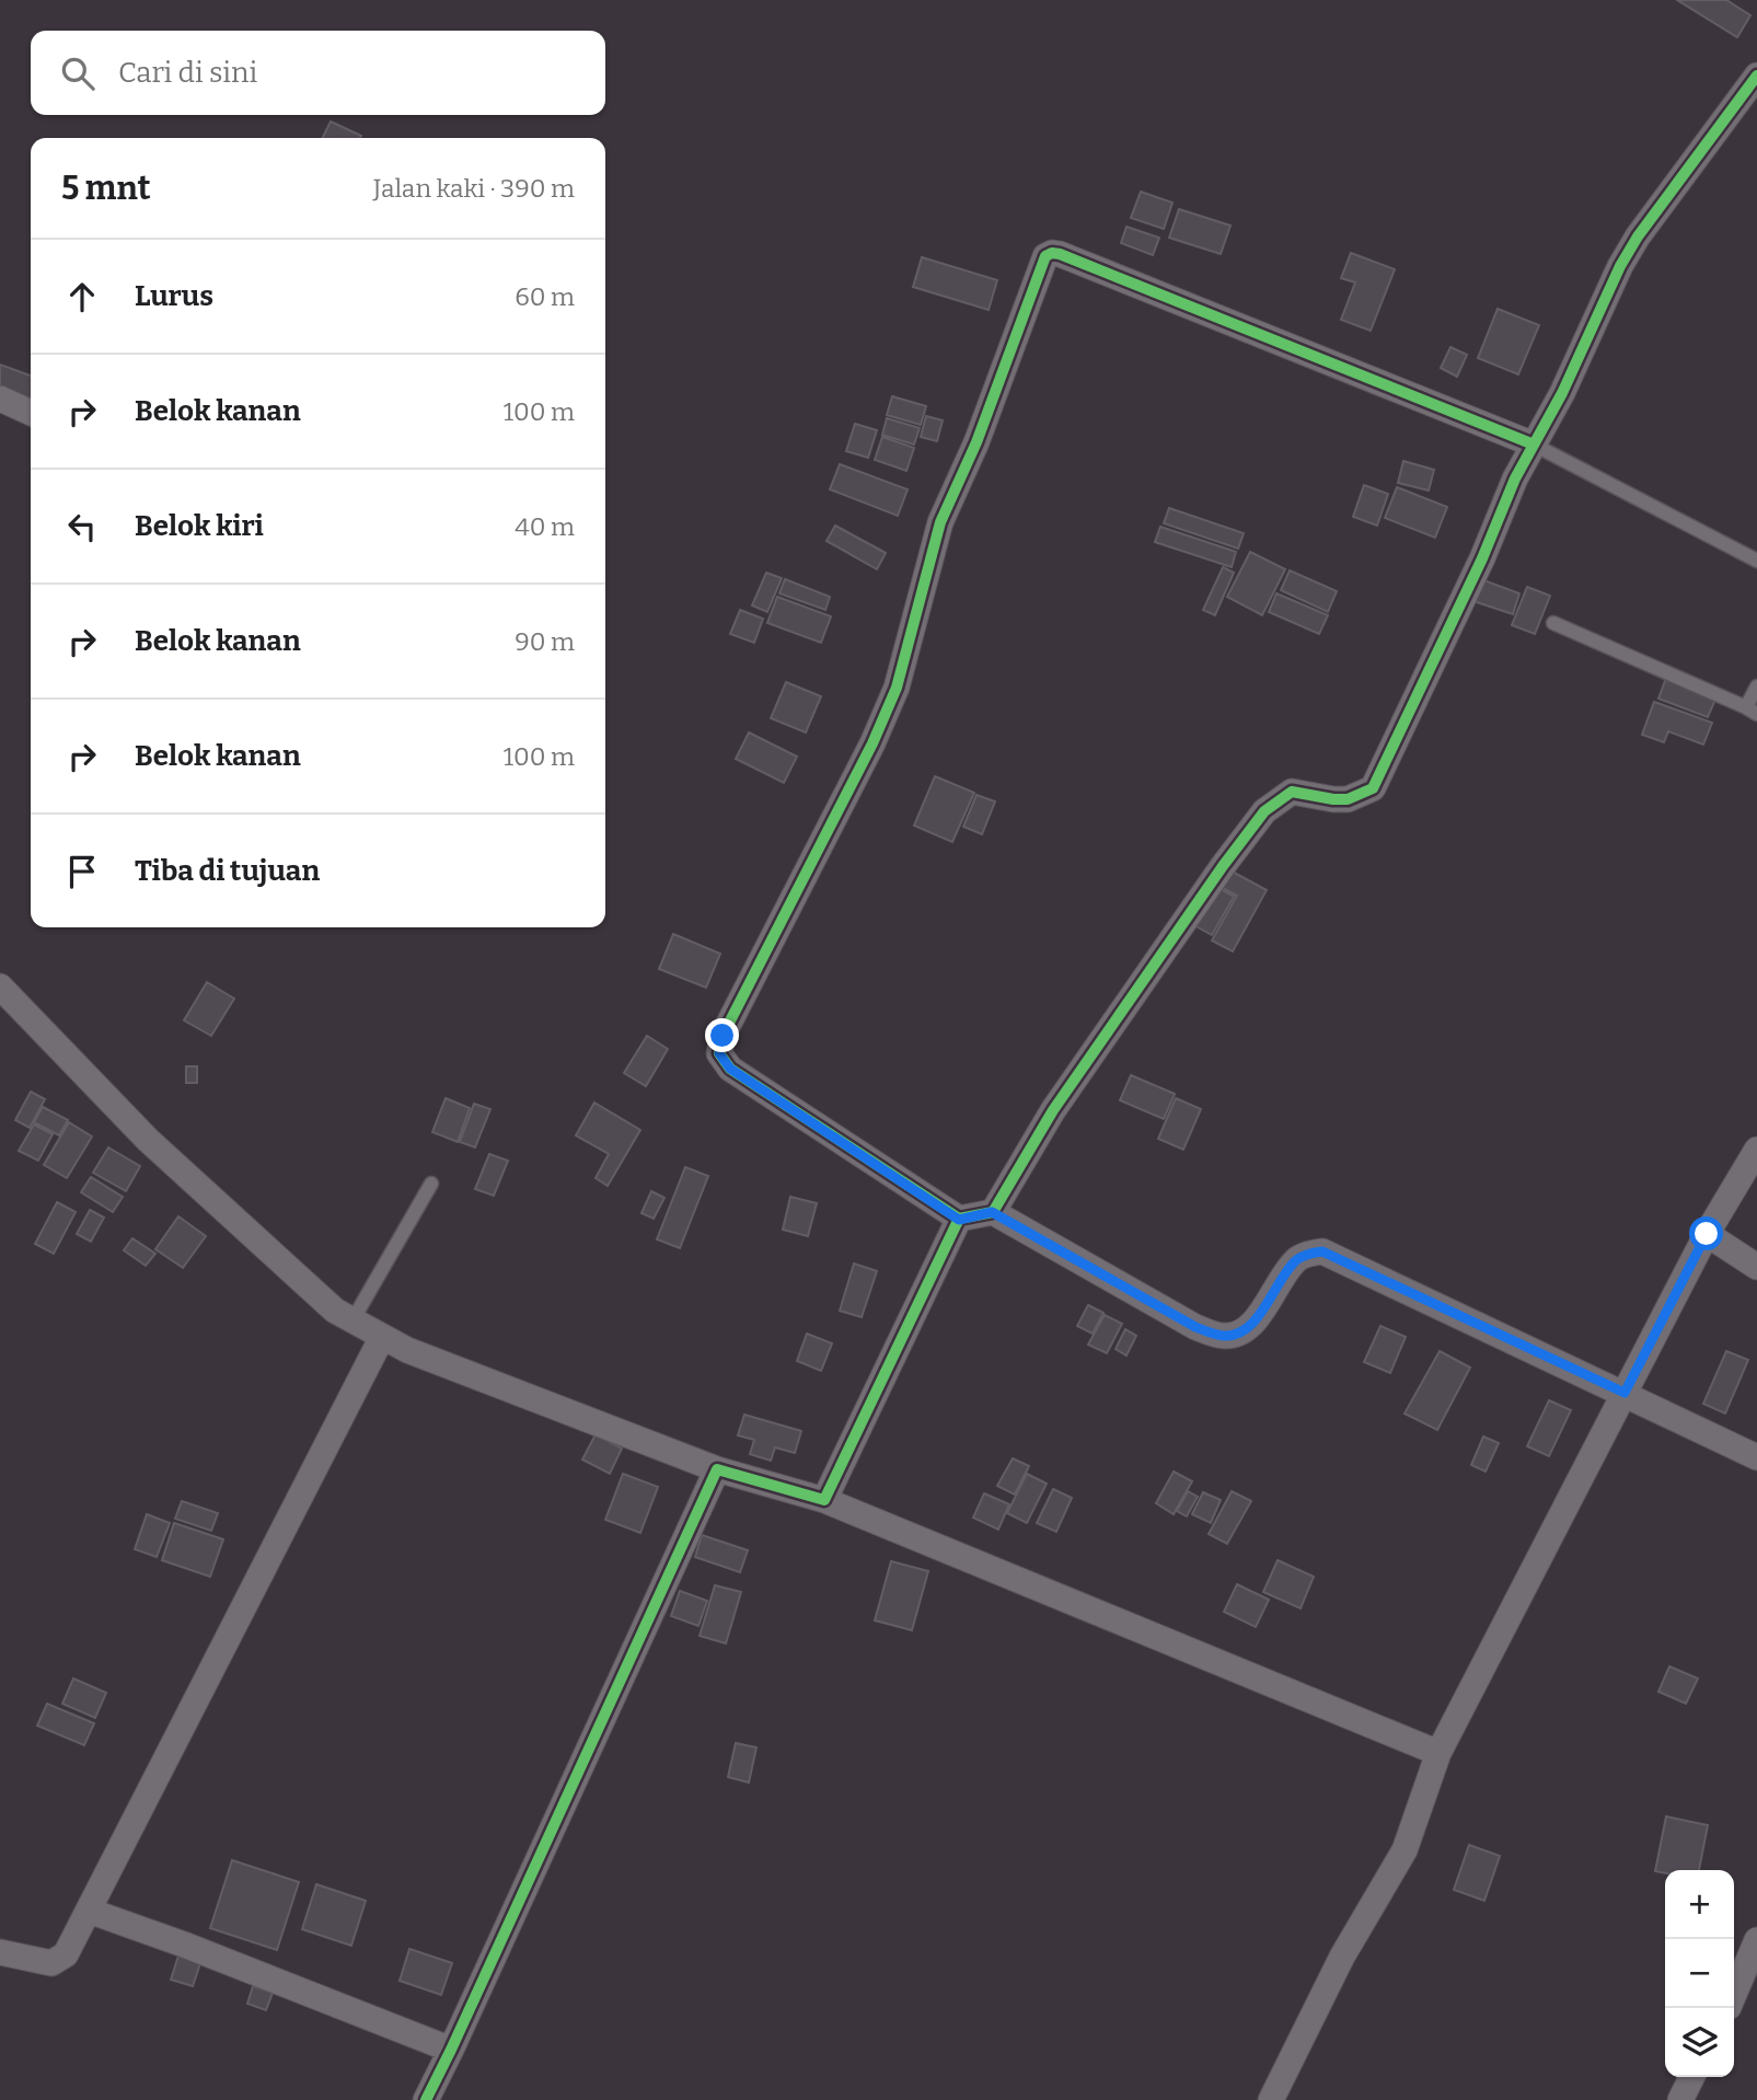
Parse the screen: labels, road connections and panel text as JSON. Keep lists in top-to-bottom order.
{
  "page": {
    "search": "Cari di sini",
    "heading": ["5 mnt", "Jalan kaki · 390 m"],
    "list": [
      ["Lurus", "60 m"],
      ["Belok kanan", "100 m"],
      ["Belok kiri", "40 m"],
      ["Belok kanan", "90 m"],
      ["Belok kanan", "100 m"],
      "Tiba di tujuan"
    ],
    "map_buttons": ["+", "−"]
  }
}
